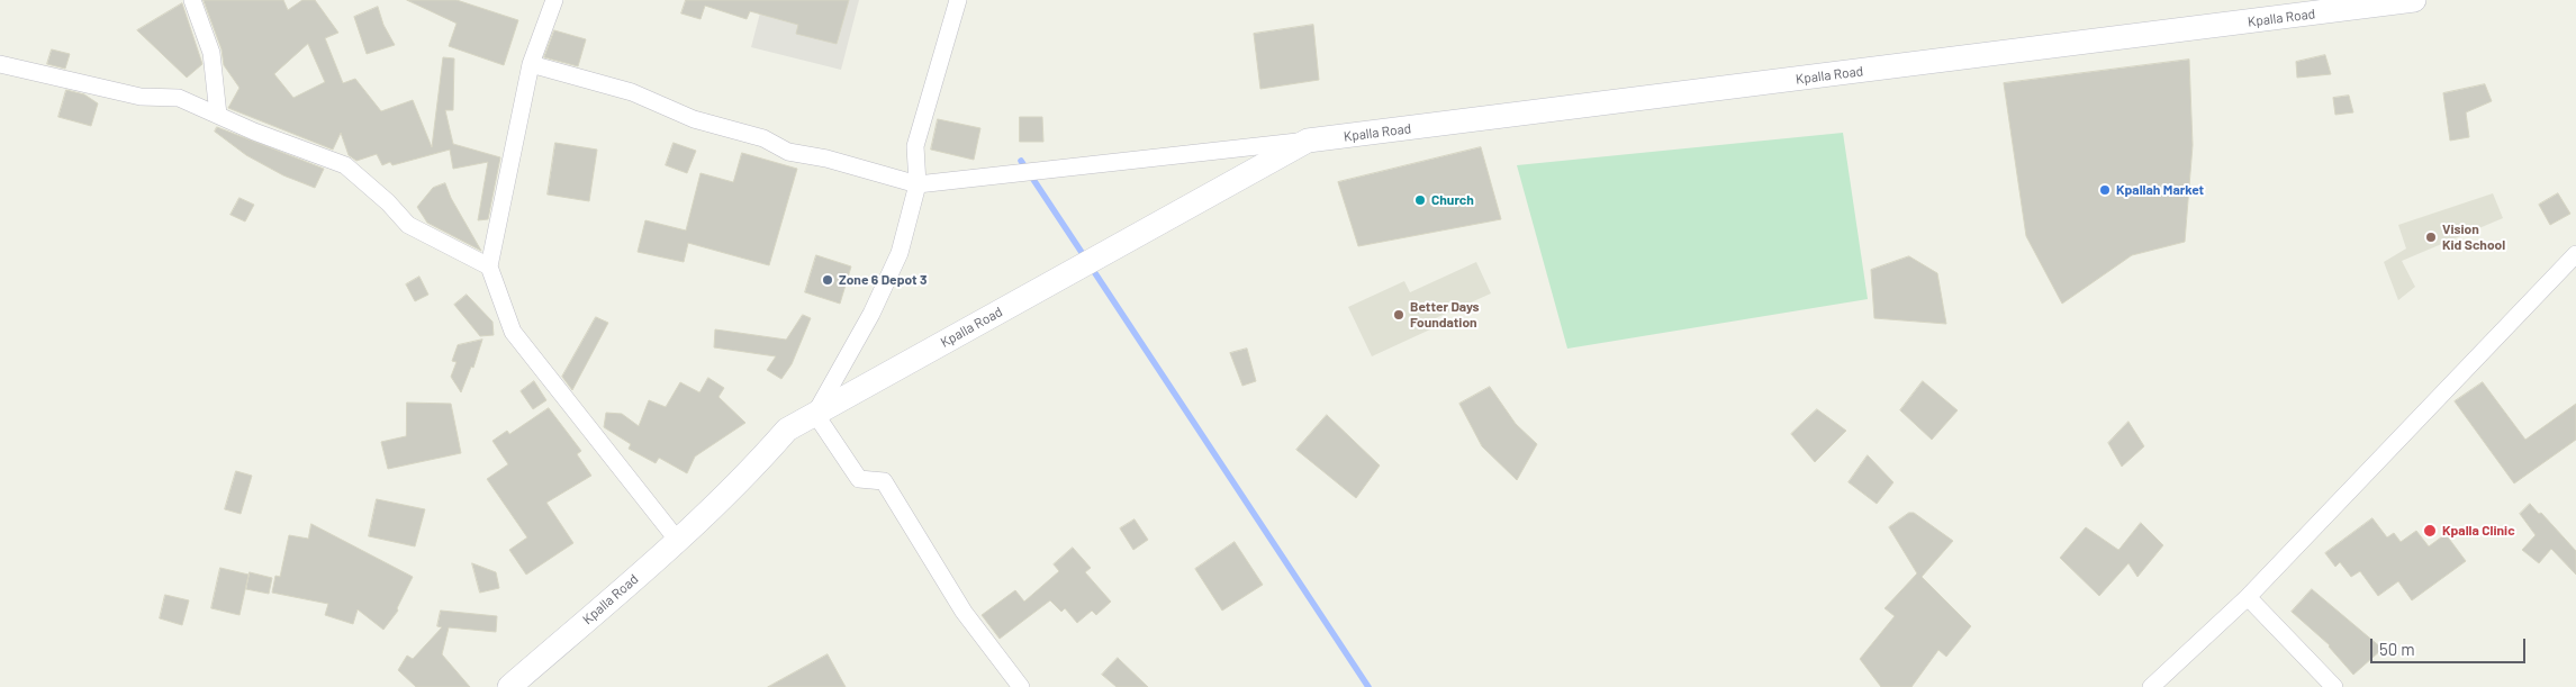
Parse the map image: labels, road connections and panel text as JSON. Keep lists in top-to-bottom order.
{
  "streets": {
    "street": ["Kpalla Road"]
  },
  "places": [
    "Kpallah Market",
    "Church",
    "Vision Kid School",
    "Zone 6 Depot 3",
    "Better Days Foundation",
    "Kpalla Clinic"
  ],
  "scale_bar": "50 m"
}
